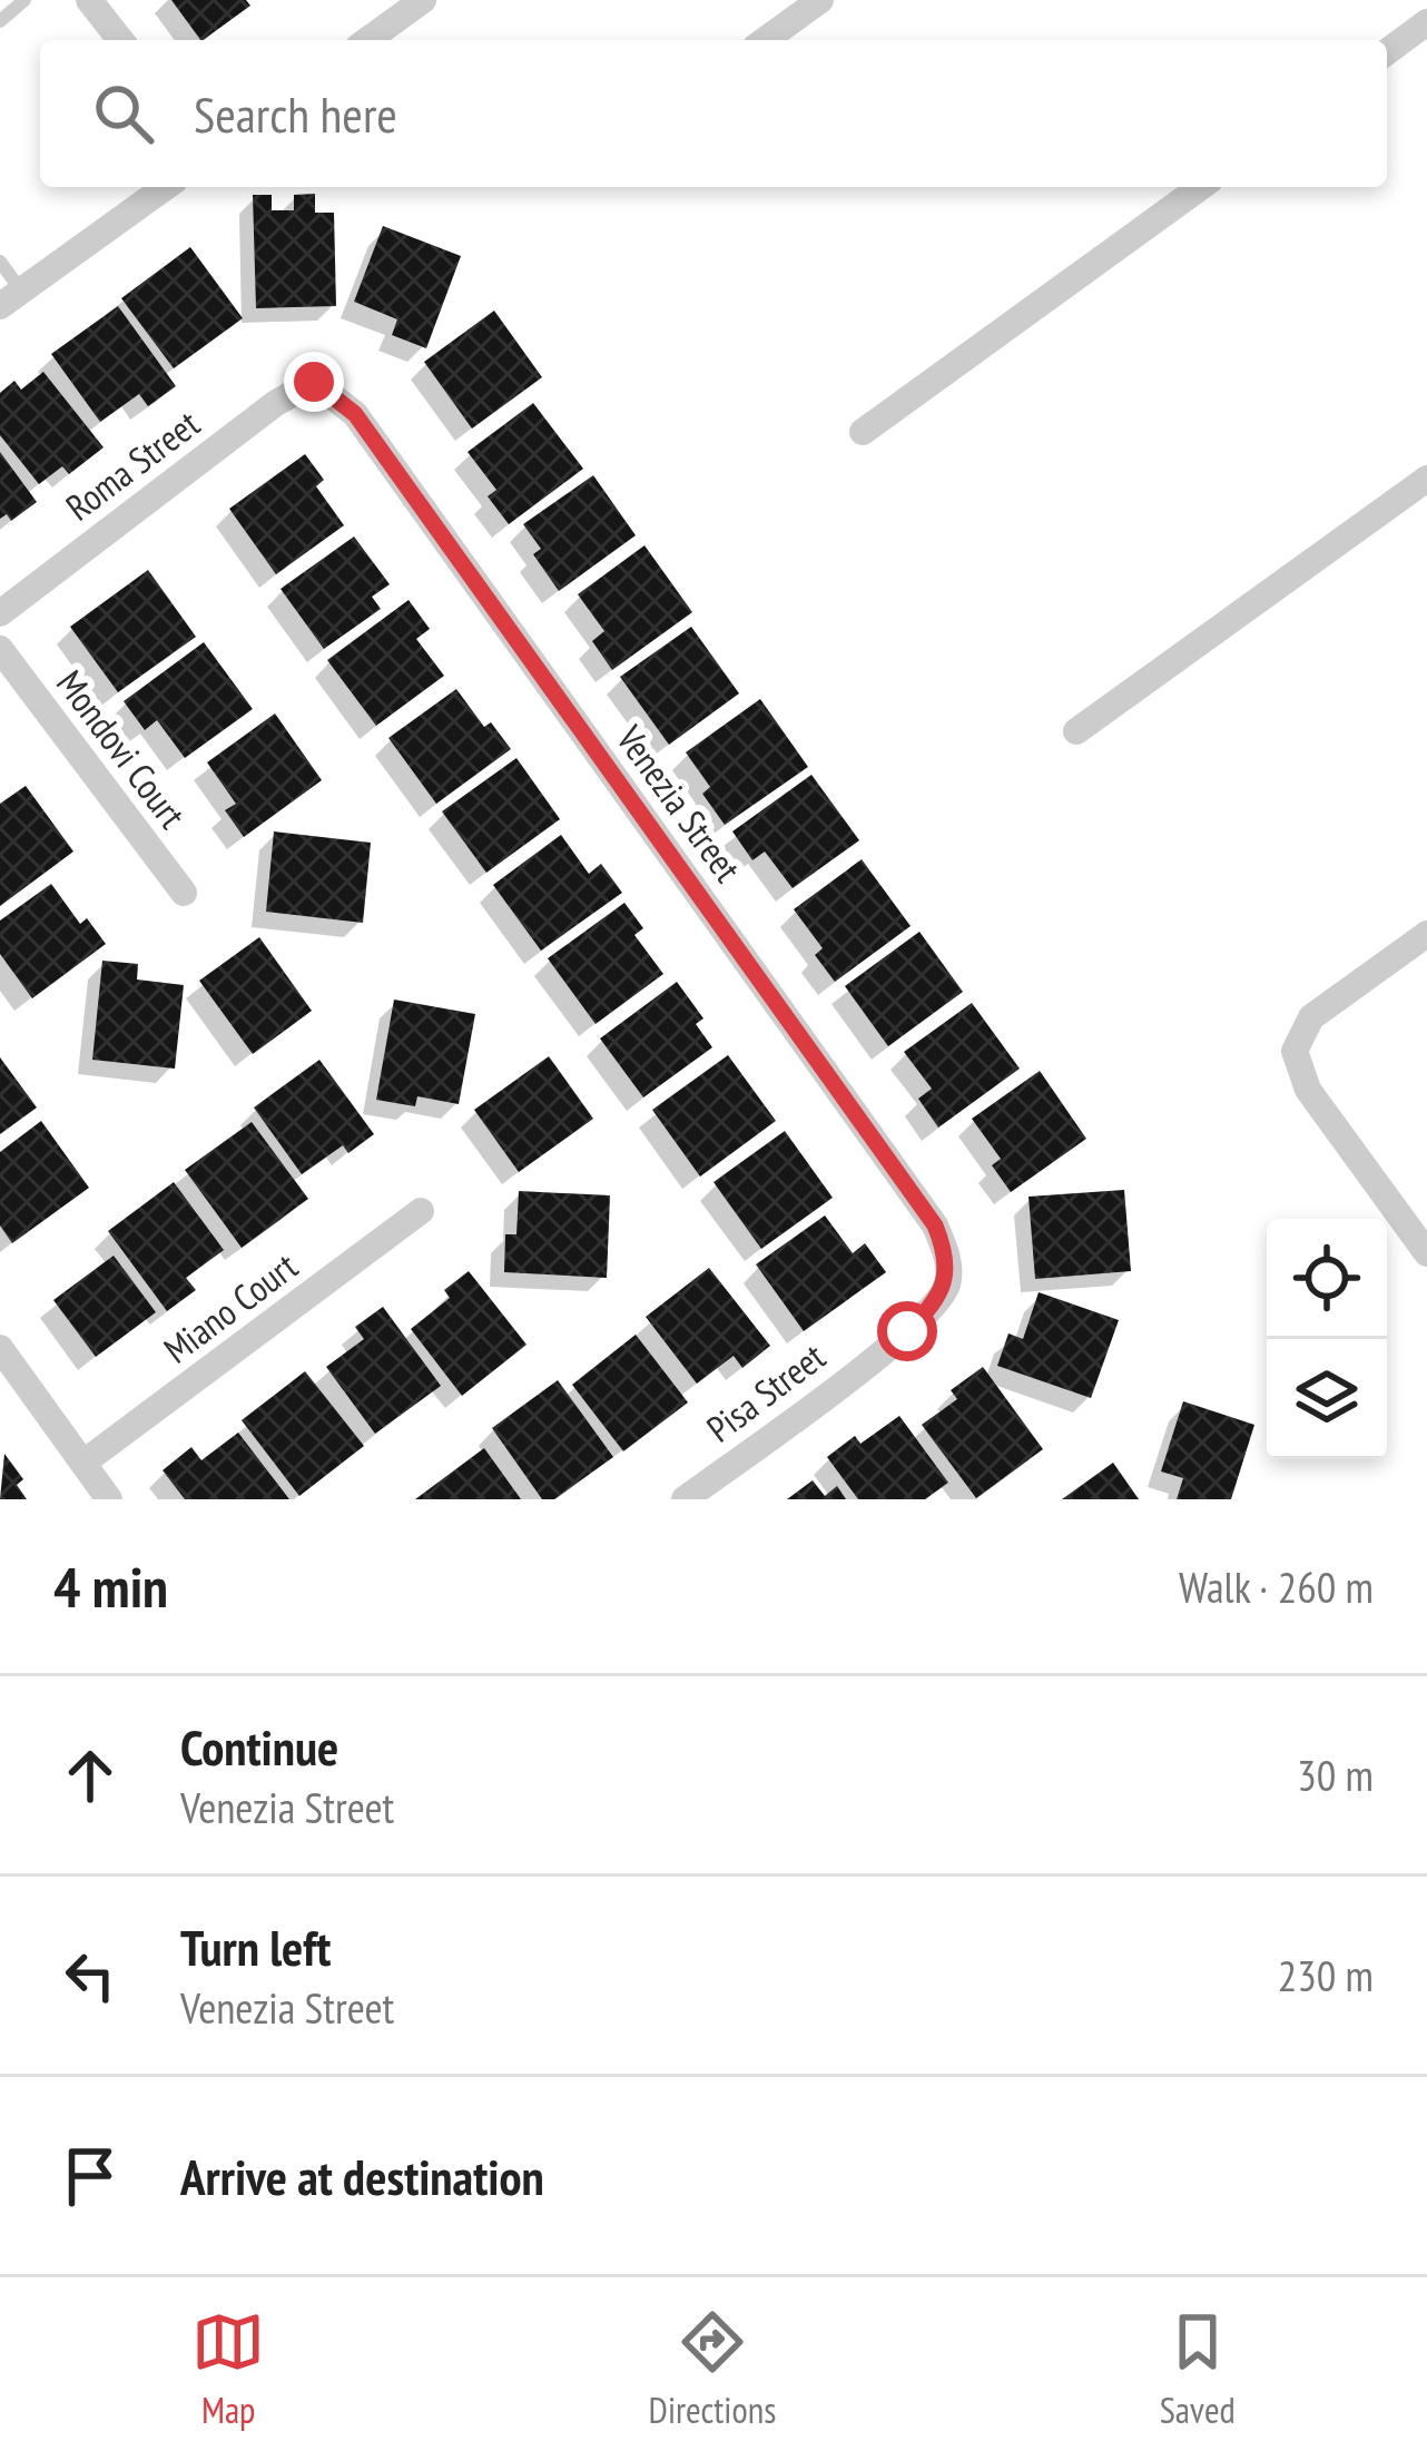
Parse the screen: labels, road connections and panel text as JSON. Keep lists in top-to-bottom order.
{
  "streets": {
    "street": [
      "Roma Street",
      "Mondovi Court",
      "Venezia Street",
      "Miano Court",
      "Pisa Street"
    ]
  },
  "crossings": [
    ["Roma Street", "Venezia Street"],
    ["Venezia Street", "Pisa Street"]
  ],
  "page": {
    "search": "Search here",
    "heading": ["4 min", "Walk · 260 m"],
    "list": [
      ["Continue", "Venezia Street", "30 m"],
      ["Turn left", "Venezia Street", "230 m"],
      "Arrive at destination"
    ],
    "nav": ["Map", "Directions", "Saved"]
  }
}
